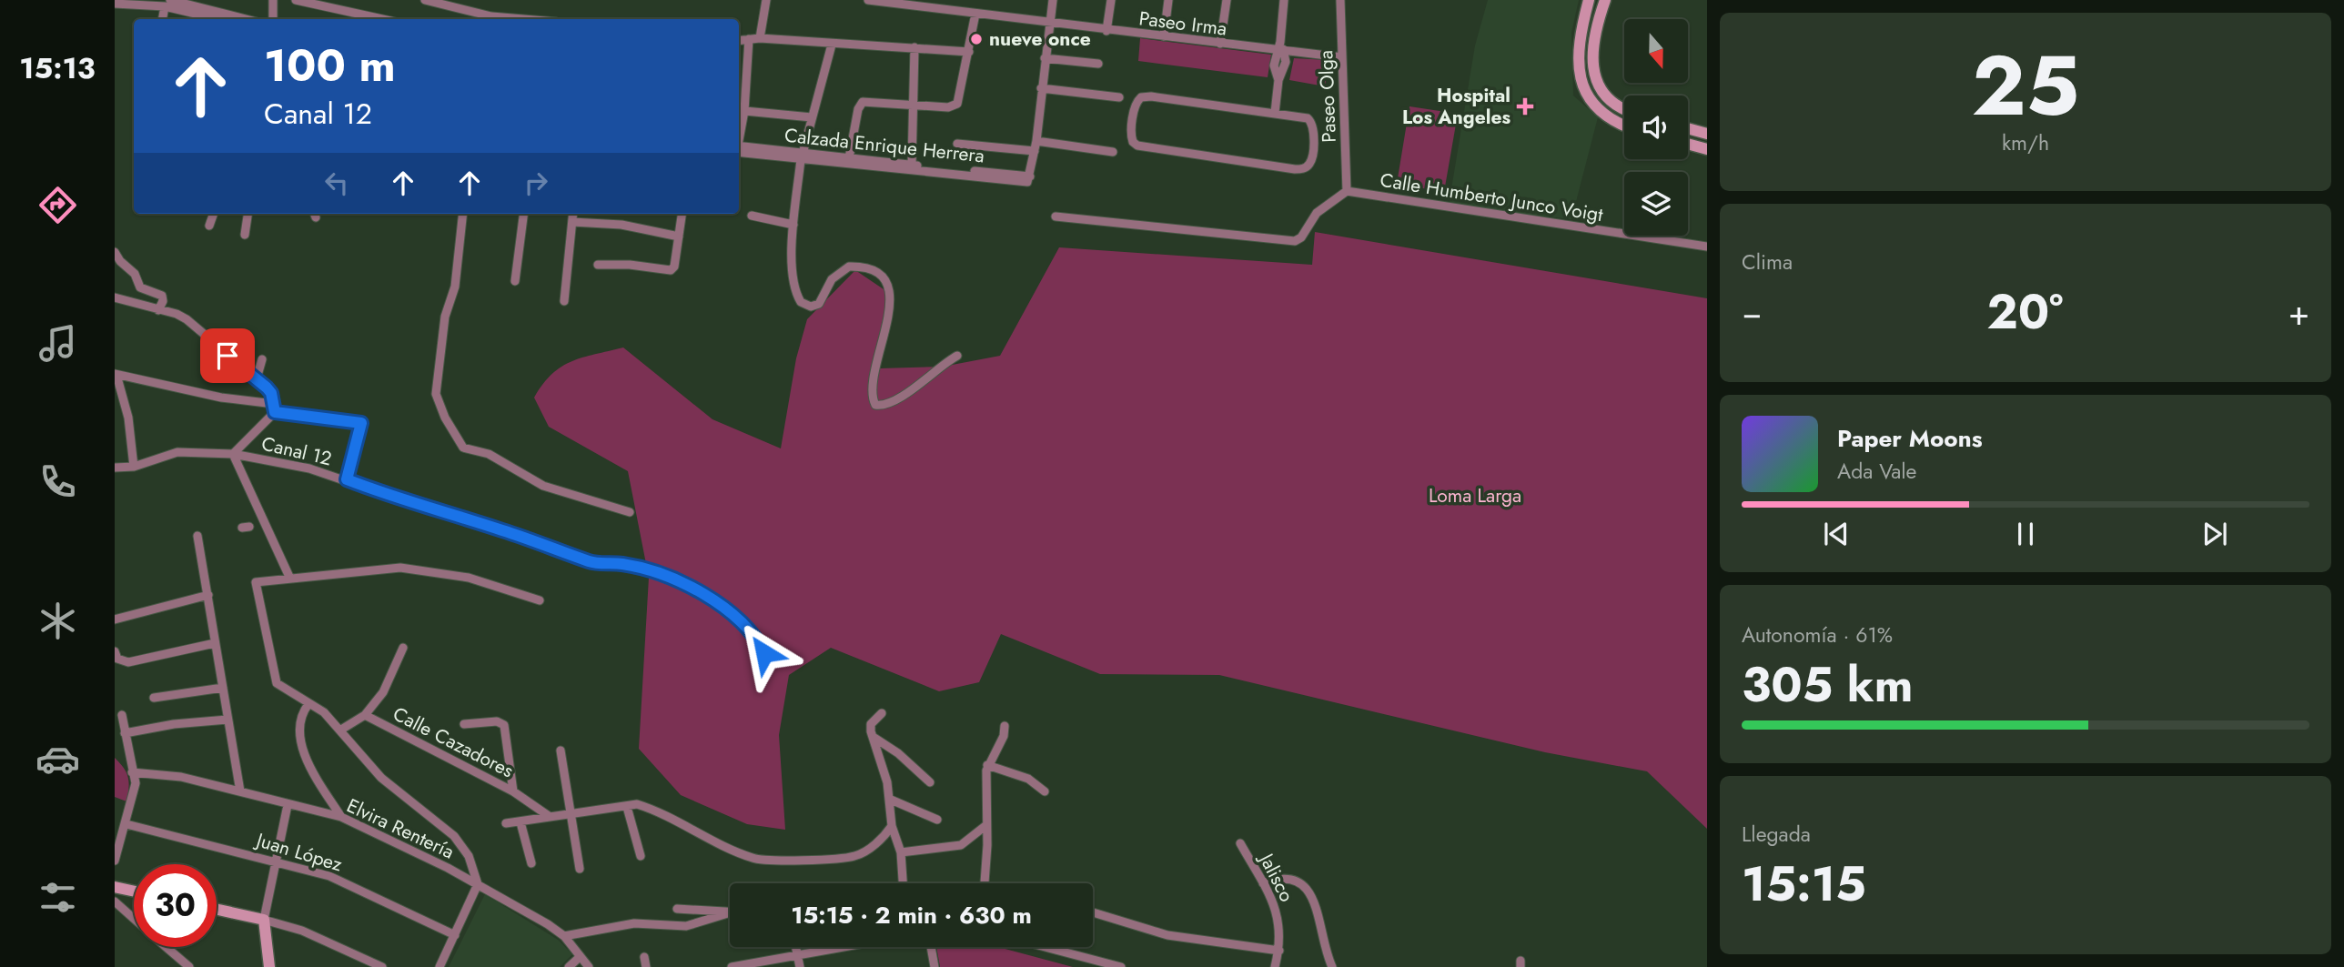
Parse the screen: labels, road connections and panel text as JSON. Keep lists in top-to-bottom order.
{
  "streets": {
    "street": [
      "Paseo Irma",
      "Paseo Olga",
      "Calzada Enrique Herrera",
      "Calle Humberto Junco Voigt",
      "Canal 12",
      "Calle Cazadores",
      "Elvira Rentería",
      "Juan López",
      "Jalisco"
    ]
  },
  "crossings": [
    ["Paseo Irma", "Paseo Olga"],
    ["Paseo Olga", "Calle Humberto Junco Voigt"]
  ],
  "parks": ["Loma Larga"],
  "places": {
    "other": ["nueve once"],
    "health": ["Hospital Los Angeles"]
  },
  "north": "bottom",
  "page": {
    "tabs": "15:13",
    "tile": [
      ["25", "km/h"],
      "Clima",
      ["Autonomía · 61%", "305 km"],
      ["Llegada", "15:15"]
    ],
    "turn": ["100 m", "Canal 12"],
    "heat": ["−", "20°", "+"],
    "song": ["Paper Moons", "Ada Vale"],
    "limit": "30",
    "trip": "15:15 · 2 min · 630 m"
  }
}
